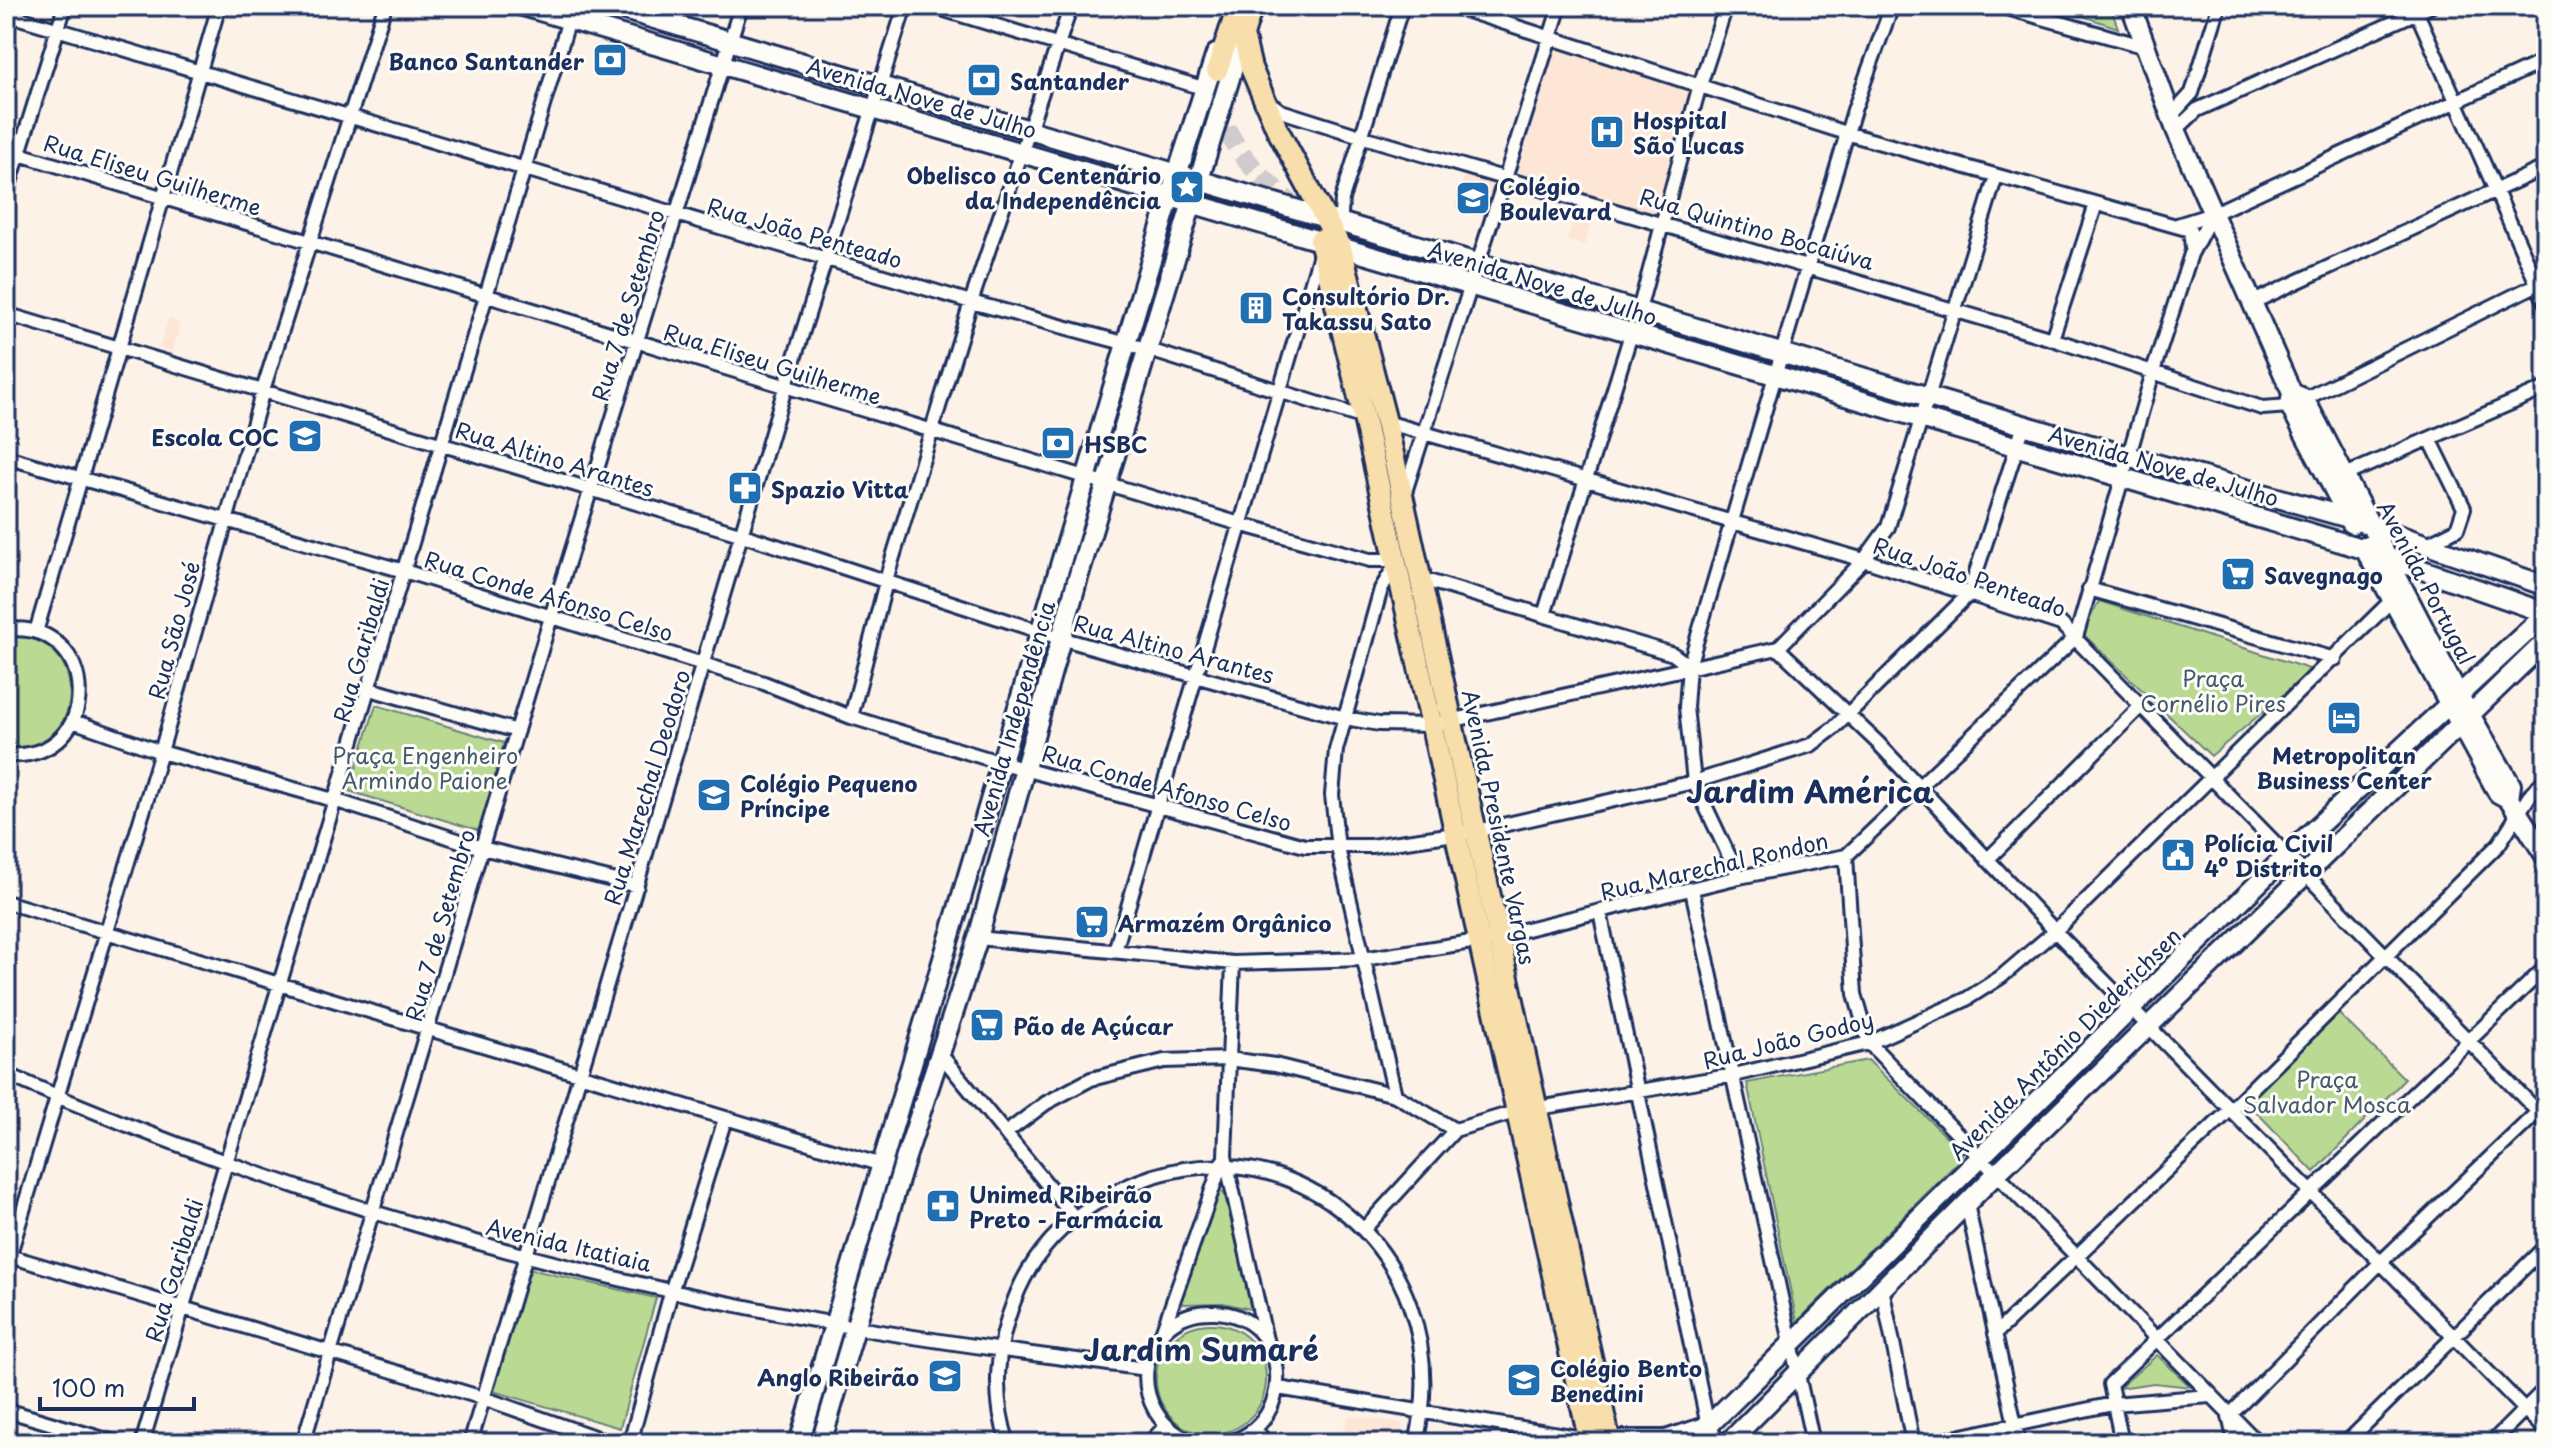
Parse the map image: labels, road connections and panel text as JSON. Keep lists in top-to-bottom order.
{
  "streets": {
    "main road": [
      "Avenida Nove de Julho",
      "Avenida Portugal",
      "Avenida Independência",
      "Avenida Presidente Vargas",
      "Avenida Antônio Diederichsen"
    ],
    "street": [
      "Rua Eliseu Guilherme",
      "Rua Quintino Bocaiúva",
      "Rua João Penteado",
      "Rua 7 de Setembro",
      "Rua Altino Arantes",
      "Rua Conde Afonso Celso",
      "Rua São José",
      "Rua Garibaldi",
      "Rua Marechal Deodoro",
      "Rua Marechal Rondon",
      "Rua João Godoy",
      "Avenida Itatiaia"
    ]
  },
  "crossings": [
    ["Avenida Nove de Julho", "Rua 7 de Setembro"],
    ["Avenida Nove de Julho", "Avenida Portugal"],
    ["Avenida Nove de Julho", "Rua Conde Afonso Celso"],
    ["Avenida Nove de Julho", "Rua Garibaldi"],
    ["Avenida Nove de Julho", "Avenida Independência"],
    ["Avenida Nove de Julho", "Rua Marechal Deodoro"],
    ["Avenida Nove de Julho", "Avenida Presidente Vargas"],
    ["Avenida Nove de Julho", "Avenida Antônio Diederichsen"],
    ["Rua Eliseu Guilherme", "Rua 7 de Setembro"],
    ["Rua Eliseu Guilherme", "Rua São José"],
    ["Rua Eliseu Guilherme", "Rua Garibaldi"],
    ["Rua Eliseu Guilherme", "Avenida Independência"],
    ["Rua Eliseu Guilherme", "Rua Marechal Deodoro"],
    ["Rua Eliseu Guilherme", "Avenida Presidente Vargas"],
    ["Rua Quintino Bocaiúva", "Avenida Portugal"],
    ["Rua João Penteado", "Rua 7 de Setembro"],
    ["Rua João Penteado", "Rua Conde Afonso Celso"],
    ["Rua João Penteado", "Rua São José"],
    ["Rua João Penteado", "Rua Garibaldi"],
    ["Rua João Penteado", "Avenida Independência"],
    ["Rua João Penteado", "Rua Marechal Deodoro"],
    ["Rua João Penteado", "Avenida Presidente Vargas"],
    ["Rua João Penteado", "Rua Marechal Rondon"],
    ["Rua João Penteado", "Rua João Godoy"],
    ["Rua João Penteado", "Avenida Antônio Diederichsen"],
    ["Rua 7 de Setembro", "Rua Altino Arantes"],
    ["Rua 7 de Setembro", "Rua Conde Afonso Celso"],
    ["Rua 7 de Setembro", "Avenida Itatiaia"],
    ["Rua Altino Arantes", "Rua São José"],
    ["Rua Altino Arantes", "Rua Garibaldi"],
    ["Rua Altino Arantes", "Avenida Independência"],
    ["Rua Altino Arantes", "Rua Marechal Deodoro"],
    ["Rua Altino Arantes", "Avenida Presidente Vargas"],
    ["Avenida Portugal", "Rua João Godoy"],
    ["Avenida Portugal", "Avenida Antônio Diederichsen"],
    ["Rua Conde Afonso Celso", "Rua São José"],
    ["Rua Conde Afonso Celso", "Rua Garibaldi"],
    ["Rua Conde Afonso Celso", "Avenida Independência"],
    ["Rua Conde Afonso Celso", "Rua Marechal Deodoro"],
    ["Rua Conde Afonso Celso", "Avenida Presidente Vargas"],
    ["Rua São José", "Avenida Itatiaia"],
    ["Rua Garibaldi", "Avenida Itatiaia"],
    ["Avenida Independência", "Rua Marechal Rondon"],
    ["Avenida Independência", "Avenida Itatiaia"],
    ["Rua Marechal Deodoro", "Avenida Itatiaia"],
    ["Avenida Presidente Vargas", "Rua Marechal Rondon"],
    ["Avenida Presidente Vargas", "Rua João Godoy"],
    ["Avenida Presidente Vargas", "Avenida Antônio Diederichsen"]
  ],
  "districts": ["Jardim América", "Jardim Sumaré"],
  "parks": ["Praça Cornélio Pires", "Praça Engenheiro Armindo Paione", "Praça Salvador Mosca"],
  "places": {
    "bank": ["Banco Santander", "Santander", "HSBC"],
    "hospital": ["Hospital São Lucas"],
    "place": ["Obelisco ao Centenário da Independência"],
    "school or university": [
      "Colégio Boulevard",
      "Escola COC",
      "Colégio Pequeno Príncipe",
      "Anglo Ribeirão",
      "Colégio Bento Benedini"
    ],
    "building": ["Consultório Dr. Takassu Sato"],
    "pharmacy": ["Spazio Vitta", "Unimed Ribeirão Preto - Farmácia"],
    "supermarket": ["Savegnago", "Armazém Orgânico", "Pão de Açúcar"],
    "hotel": ["Metropolitan Business Center"],
    "public building": ["Polícia Civil 4º Distrito"]
  },
  "scale_bar": "100 m"
}
